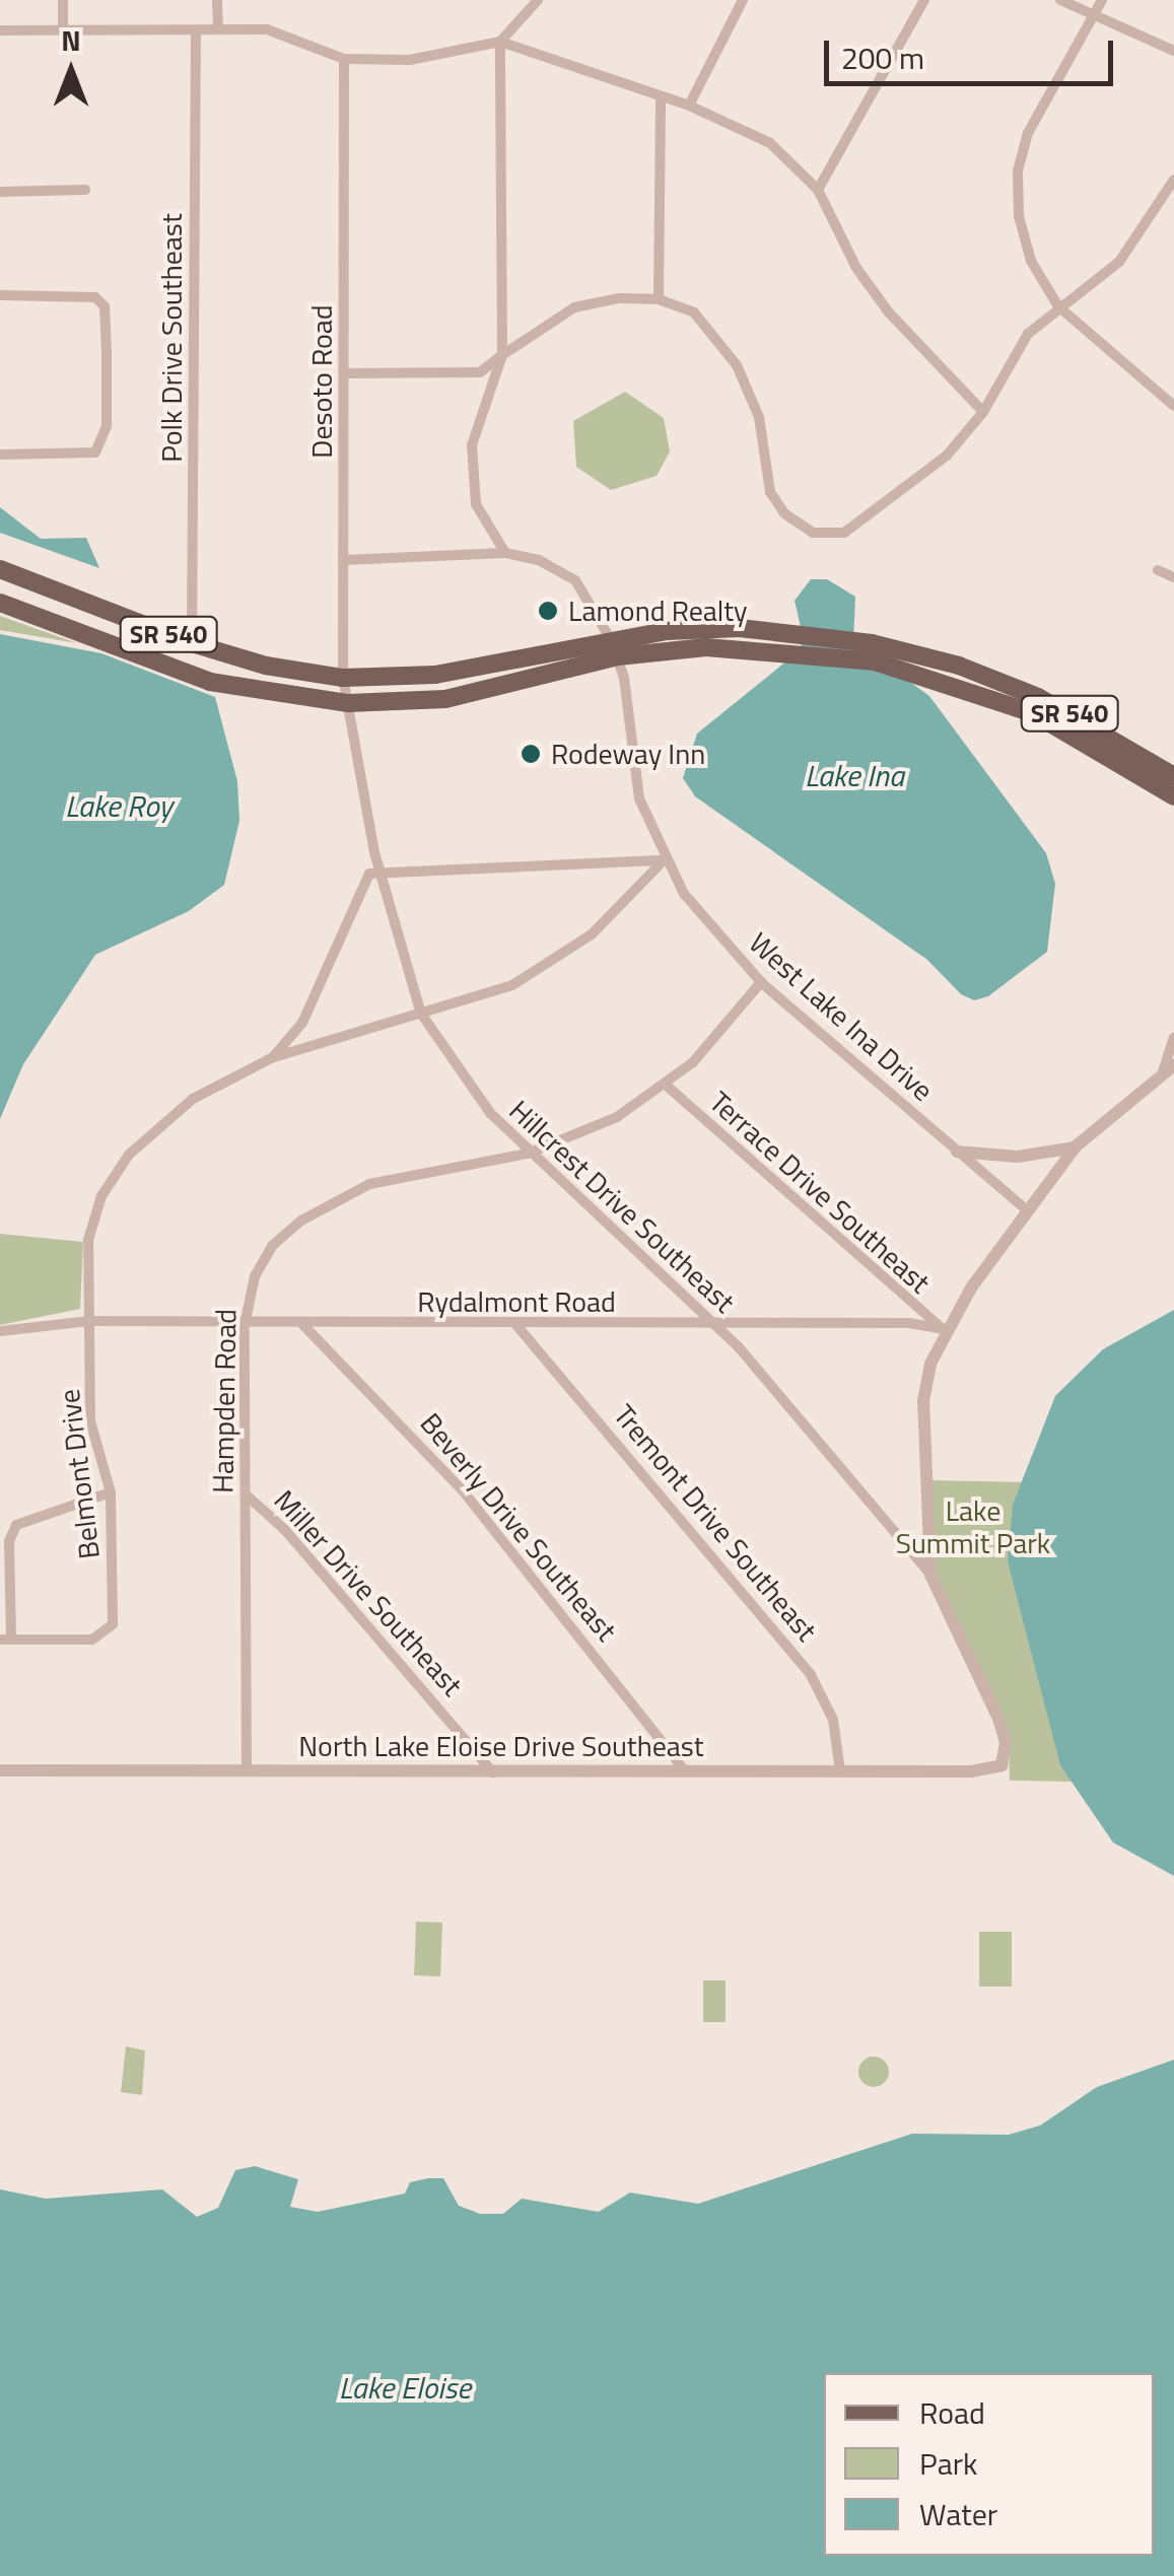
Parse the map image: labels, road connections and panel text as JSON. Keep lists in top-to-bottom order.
{
  "streets": {
    "main road": ["SR 540"],
    "street": [
      "Polk Drive Southeast",
      "Desoto Road",
      "West Lake Ina Drive",
      "Terrace Drive Southeast",
      "Hillcrest Drive Southeast",
      "Rydalmont Road",
      "Hampden Road",
      "Belmont Drive",
      "Tremont Drive Southeast",
      "Beverly Drive Southeast",
      "Miller Drive Southeast",
      "North Lake Eloise Drive Southeast"
    ]
  },
  "crossings": [
    ["Polk Drive Southeast", "SR 540"],
    ["Desoto Road", "SR 540"],
    ["Desoto Road", "Hillcrest Drive Southeast"],
    ["SR 540", "West Lake Ina Drive"],
    ["SR 540", "Hillcrest Drive Southeast"],
    ["West Lake Ina Drive", "Hampden Road"],
    ["Terrace Drive Southeast", "Rydalmont Road"],
    ["Terrace Drive Southeast", "Hampden Road"],
    ["Hillcrest Drive Southeast", "Rydalmont Road"],
    ["Hillcrest Drive Southeast", "Hampden Road"],
    ["Hillcrest Drive Southeast", "North Lake Eloise Drive Southeast"],
    ["Rydalmont Road", "Hampden Road"],
    ["Rydalmont Road", "Belmont Drive"],
    ["Rydalmont Road", "Tremont Drive Southeast"],
    ["Rydalmont Road", "Beverly Drive Southeast"],
    ["Hampden Road", "Miller Drive Southeast"],
    ["Hampden Road", "North Lake Eloise Drive Southeast"],
    ["Tremont Drive Southeast", "North Lake Eloise Drive Southeast"],
    ["Beverly Drive Southeast", "North Lake Eloise Drive Southeast"],
    ["Miller Drive Southeast", "North Lake Eloise Drive Southeast"]
  ],
  "water": ["Lake Ina", "Lake Roy", "Lake Eloise"],
  "parks": ["Lake Summit Park"],
  "places": ["Lamond Realty", "Rodeway Inn"],
  "legend": ["Road", "Park", "Water"],
  "scale_bar": "200 m",
  "north": "top"
}
